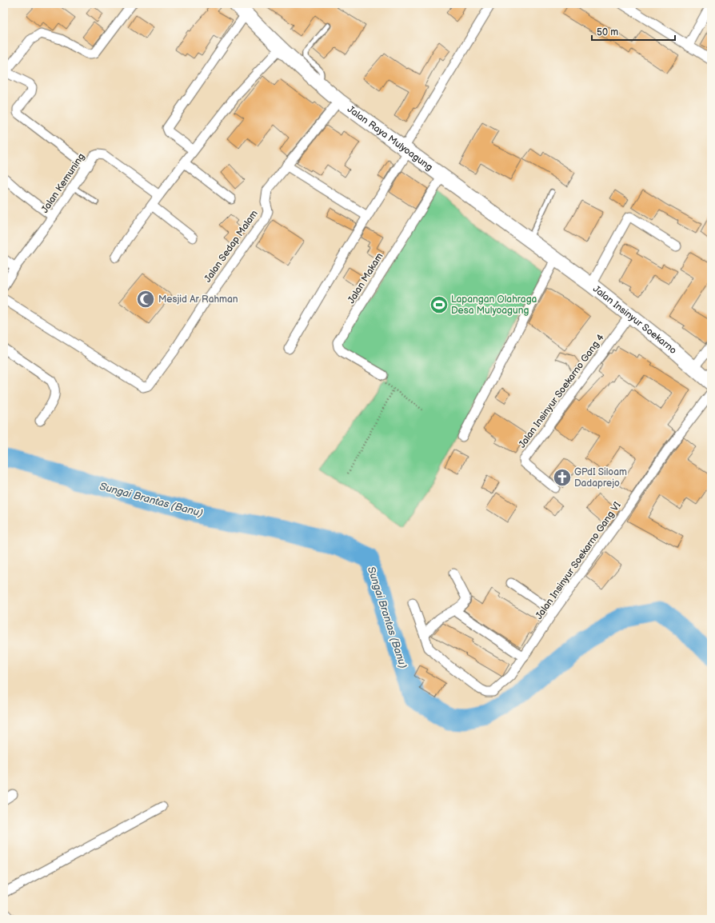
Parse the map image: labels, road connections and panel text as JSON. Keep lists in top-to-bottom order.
{
  "streets": {
    "main road": ["Jalan Raya Mulyoagung", "Jalan Insinyur Soekarno"],
    "street": [
      "Jalan Kemuning",
      "Jalan Sedap Malam",
      "Jalan Makam",
      "Jalan Insinyur Soekarno Gang 4",
      "Jalan Insinyur Soekarno Gang VI"
    ]
  },
  "crossings": [
    ["Jalan Raya Mulyoagung", "Jalan Sedap Malam"],
    ["Jalan Raya Mulyoagung", "Jalan Makam"],
    ["Jalan Raya Mulyoagung", "Jalan Insinyur Soekarno"],
    ["Jalan Insinyur Soekarno", "Jalan Insinyur Soekarno Gang 4"]
  ],
  "water": ["Sungai Brantas (Banu)"],
  "places": {
    "mosque": ["Mesjid Ar Rahman"],
    "sports": ["Lapangan Olahraga Desa Mulyoagung"],
    "church": ["GPdI Siloam Dadaprejo"]
  },
  "scale_bar": "50 m"
}
